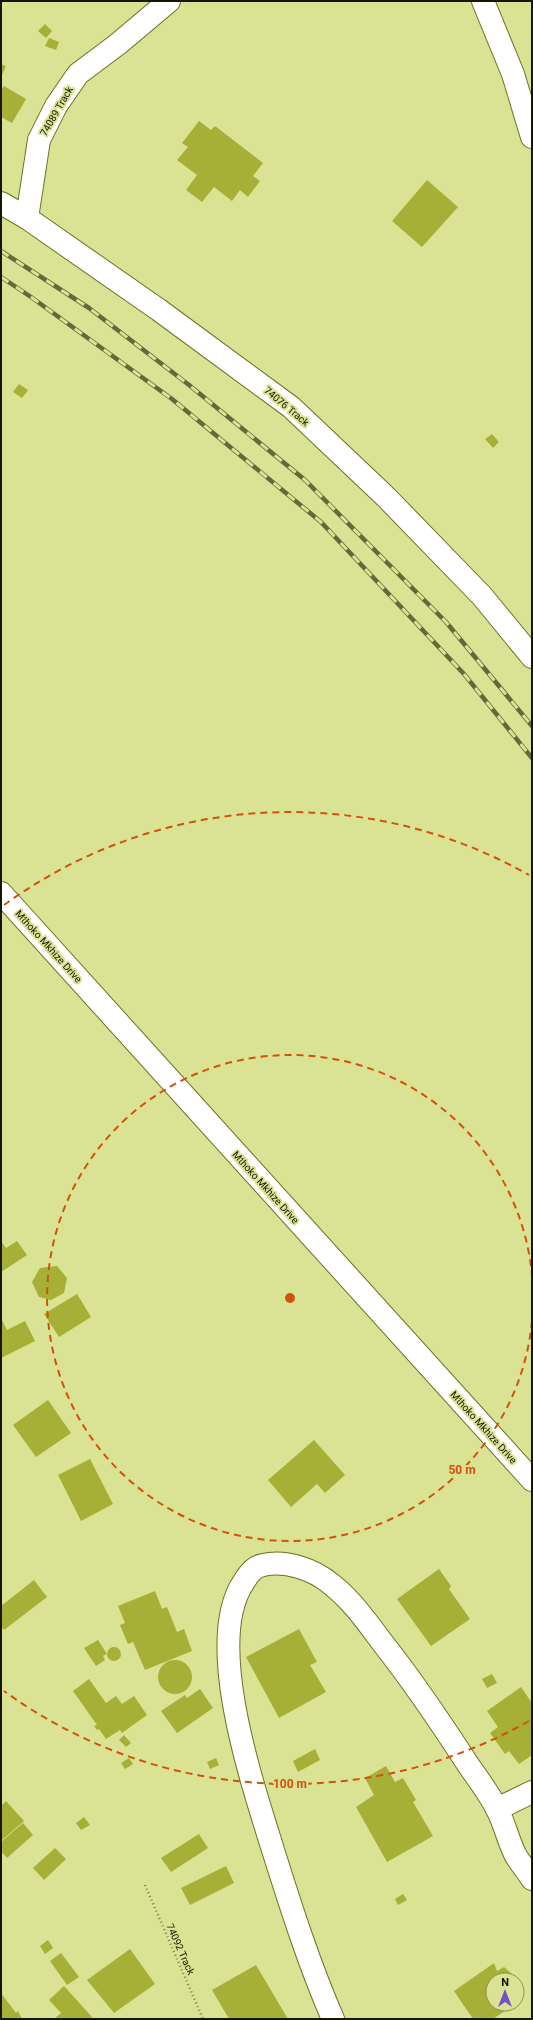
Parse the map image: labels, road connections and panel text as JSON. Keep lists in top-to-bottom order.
{
  "streets": {
    "street": ["74089 Track", "74076 Track", "Mthoko Mkhize Drive"],
    "path": ["74092 Track"]
  },
  "crossings": [
    ["74089 Track", "74076 Track"]
  ],
  "north": "top",
  "rings": ["50 m", "100 m"]
}
